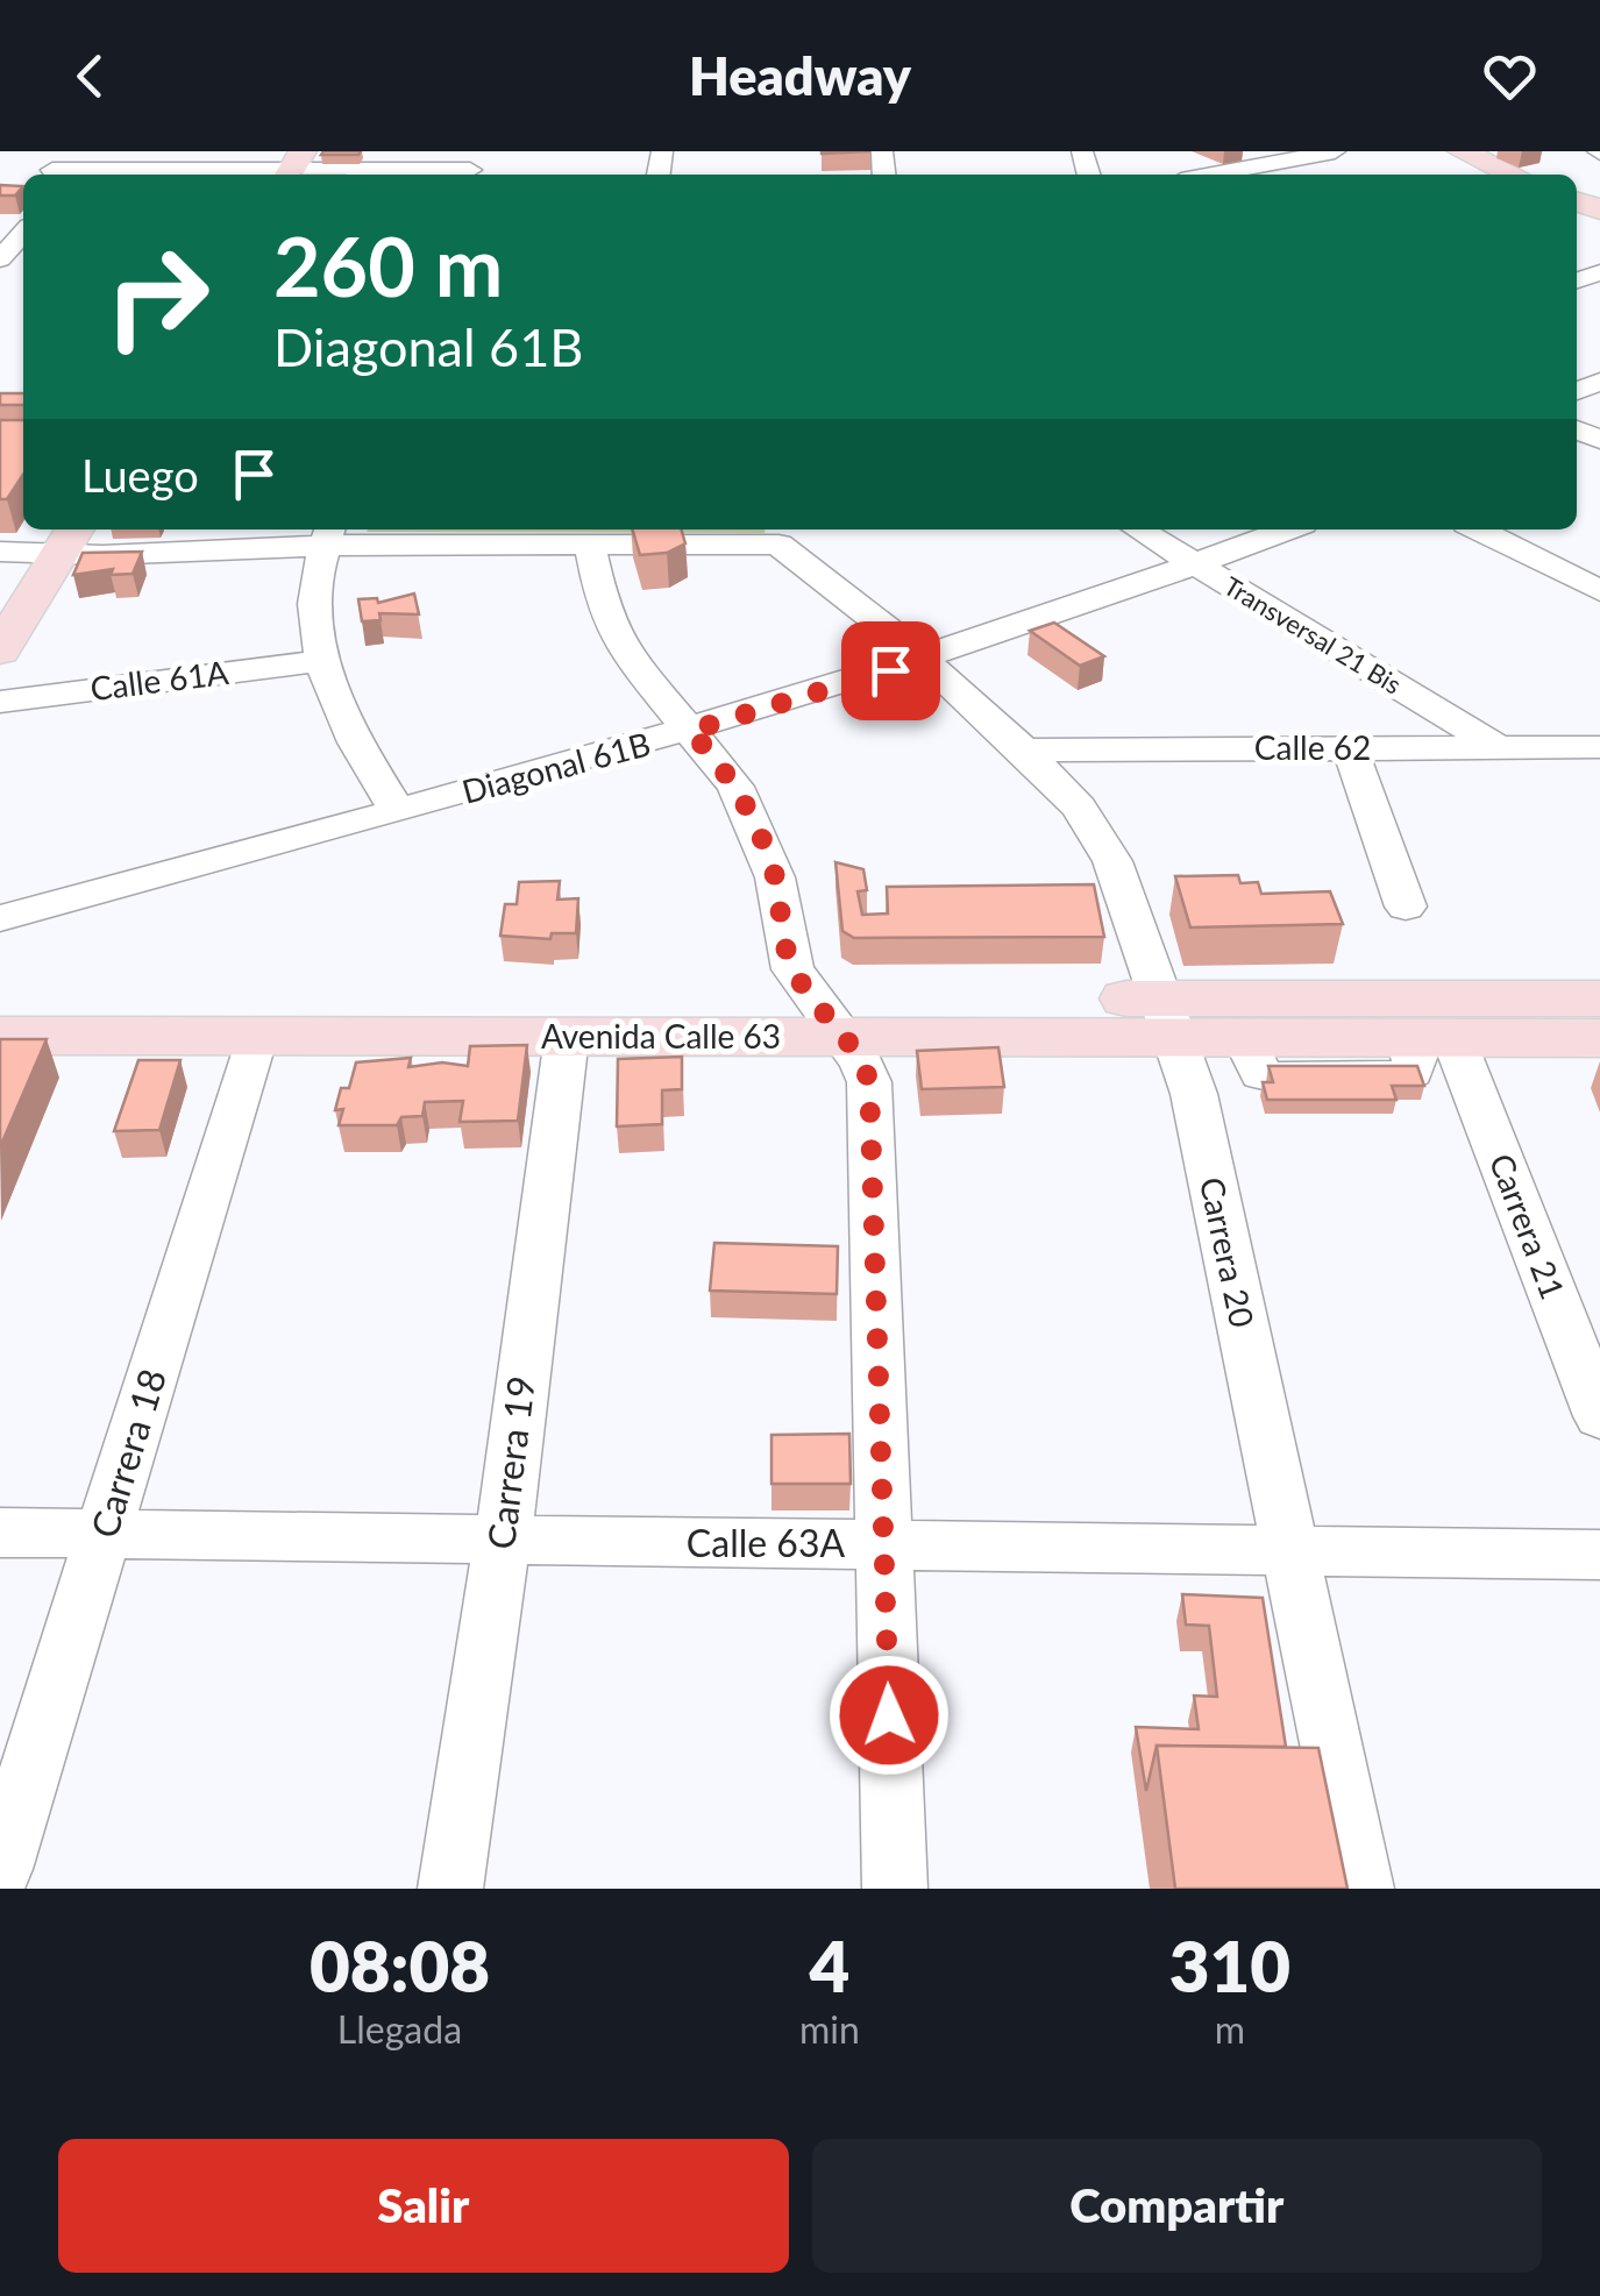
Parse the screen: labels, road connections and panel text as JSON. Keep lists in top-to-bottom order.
{
  "streets": {
    "main road": ["Avenida Calle 63"],
    "street": [
      "Transversal 21 Bis",
      "Calle 61A",
      "Calle 62",
      "Diagonal 61B",
      "Carrera 21",
      "Carrera 20",
      "Carrera 18",
      "Carrera 19",
      "Calle 63A"
    ]
  },
  "crossings": [
    ["Transversal 21 Bis", "Calle 62"],
    ["Transversal 21 Bis", "Diagonal 61B"],
    ["Calle 62", "Carrera 20"],
    ["Diagonal 61B", "Carrera 20"],
    ["Avenida Calle 63", "Carrera 21"],
    ["Avenida Calle 63", "Carrera 20"],
    ["Avenida Calle 63", "Carrera 18"],
    ["Avenida Calle 63", "Carrera 19"],
    ["Carrera 20", "Calle 63A"],
    ["Carrera 18", "Calle 63A"],
    ["Carrera 19", "Calle 63A"]
  ],
  "page": {
    "header": "Headway",
    "turn": ["260 m", "Diagonal 61B"],
    "then": "Luego",
    "eta": [
      "08:08",
      "Llegada",
      "4",
      "min",
      "310",
      "m"
    ],
    "buttons": ["Salir", "Compartir"]
  }
}
